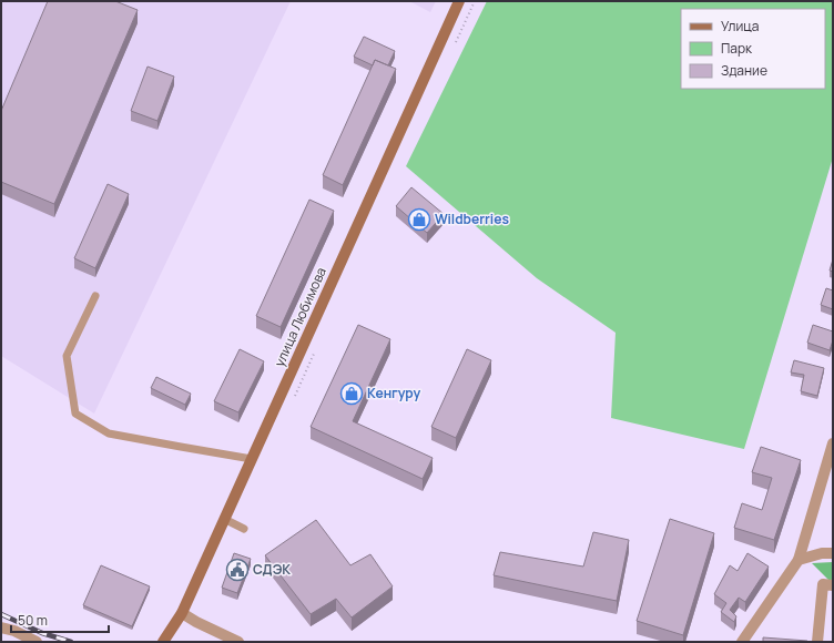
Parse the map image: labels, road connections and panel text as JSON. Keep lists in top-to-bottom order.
{
  "streets": {
    "main road": ["улица Любимова"]
  },
  "places": {
    "shop": ["Wildberries", "Кенгуру"],
    "public building": ["СДЭК"]
  },
  "legend": ["Улица", "Парк", "Здание"],
  "scale_bar": "50 m"
}
